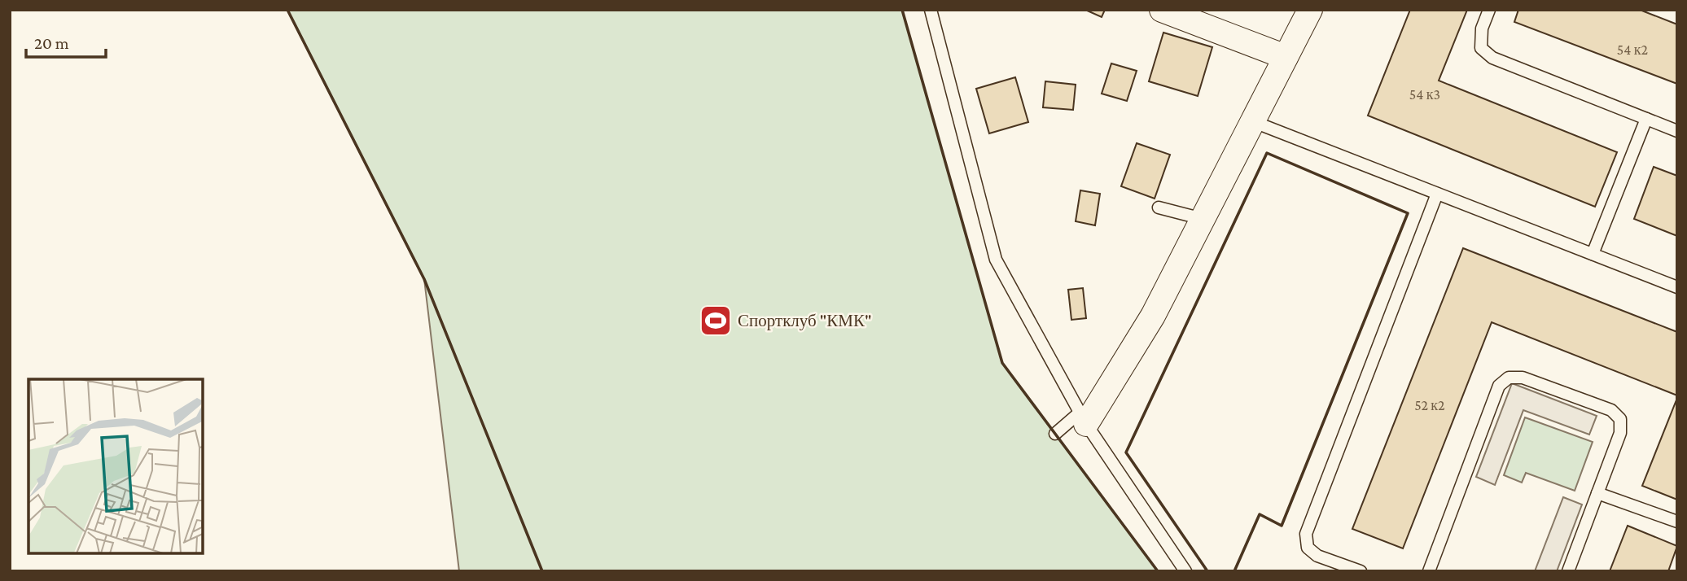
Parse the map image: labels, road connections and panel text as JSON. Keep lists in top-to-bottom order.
{
  "places": {
    "sports": ["Спортклуб \"КМК\""]
  },
  "house_numbers": ["54 к2", "54 к3", "52 к2"],
  "scale_bar": "20 m"
}
